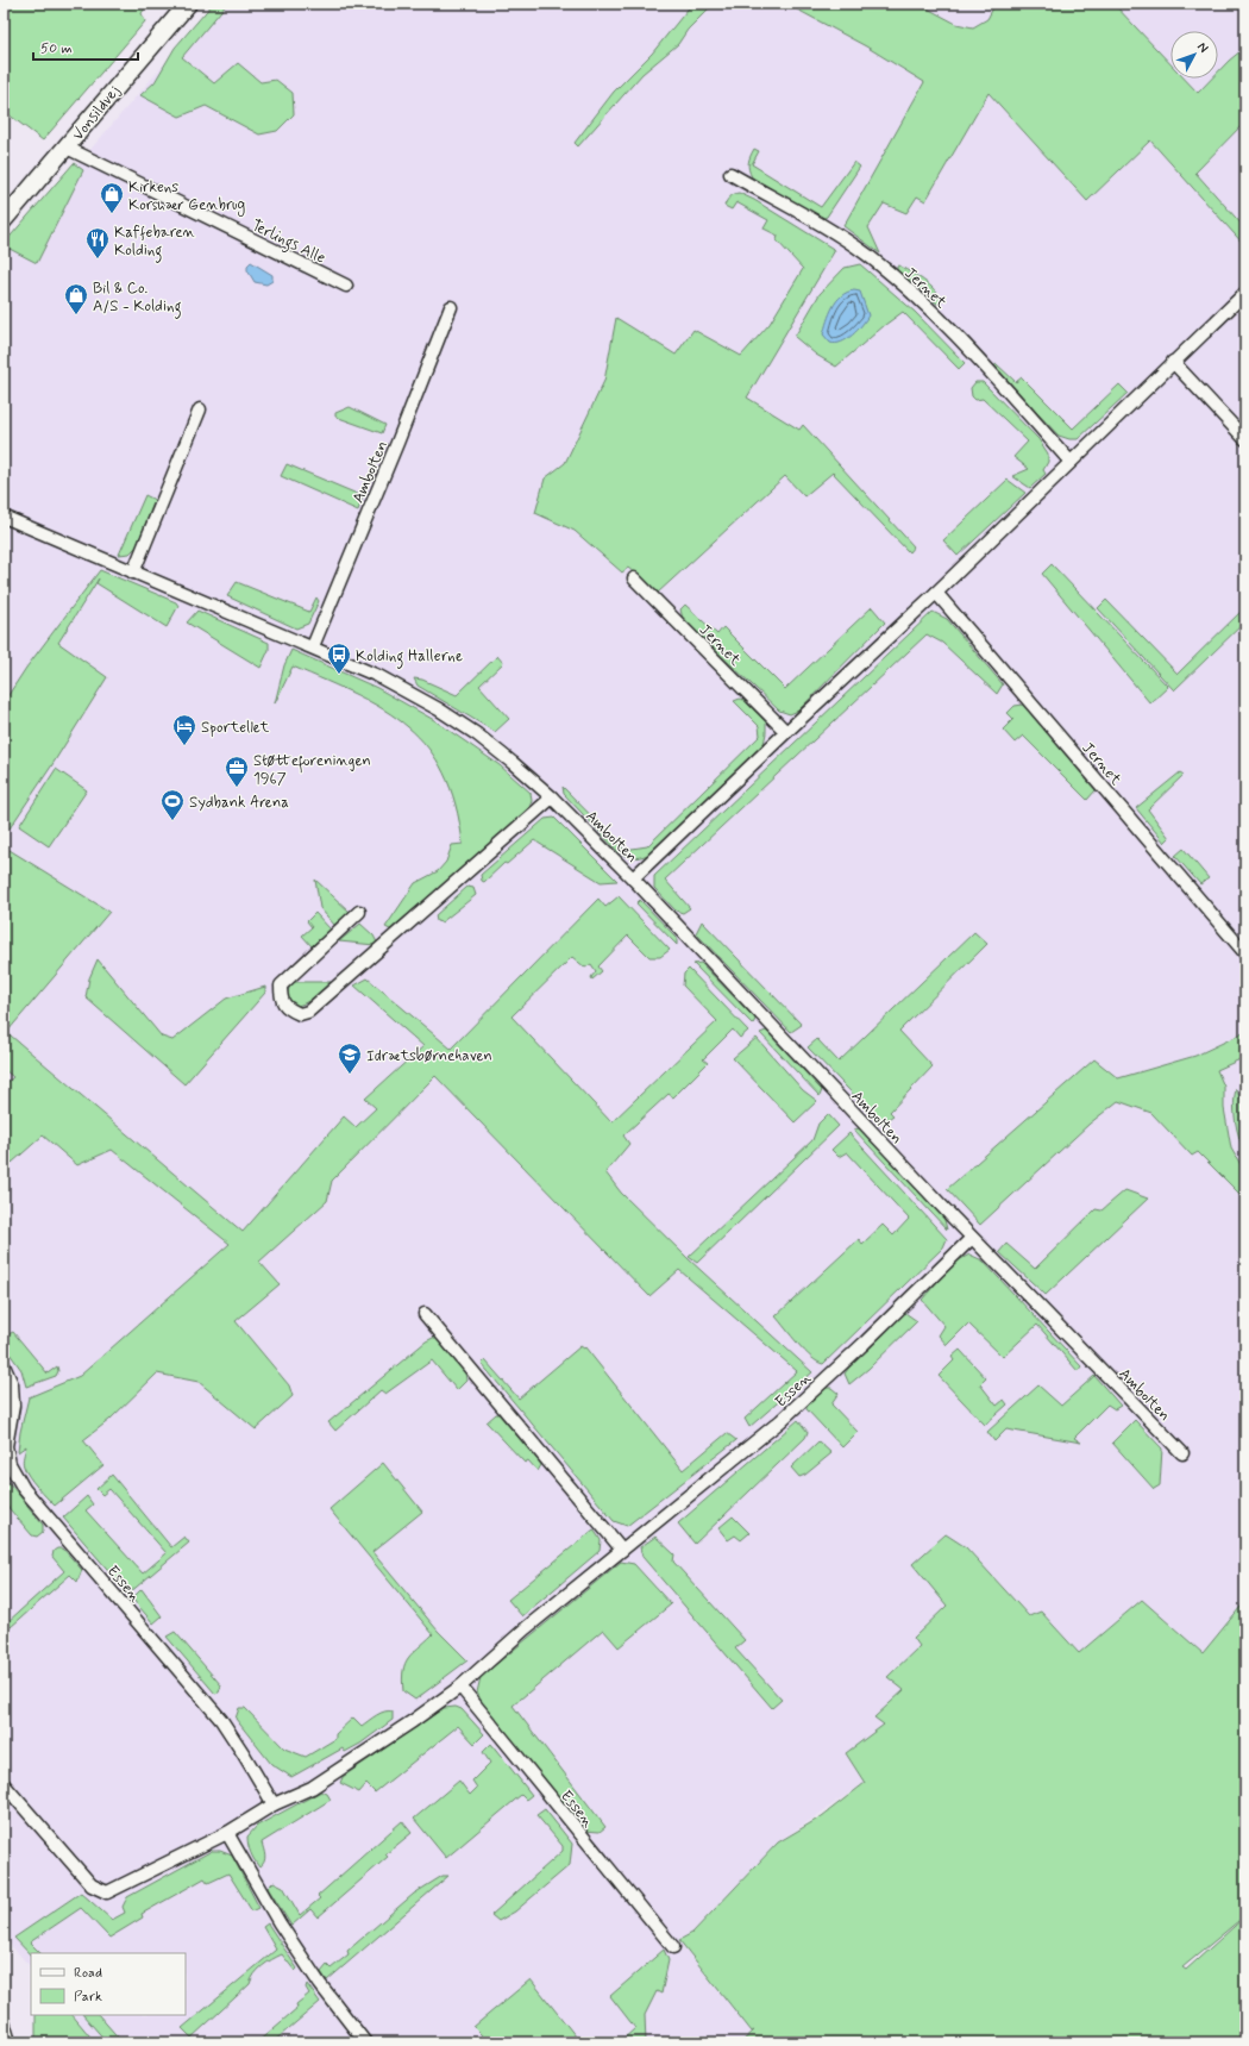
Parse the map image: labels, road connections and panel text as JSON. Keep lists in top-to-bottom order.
{
  "streets": {
    "main road": ["Vonsildvej"],
    "street": [
      "Terlings Alle",
      "Jernet",
      "Ambolten",
      "Essen"
    ]
  },
  "crossings": [
    ["Vonsildvej", "Terlings Alle"],
    ["Ambolten", "Essen"]
  ],
  "places": {
    "shop": ["Kirkens Korshær Genbrug", "Bil & Co. A/S - Kolding"],
    "restaurant": ["Kaffebaren Kolding"],
    "bus stop": ["Kolding Hallerne"],
    "hotel": ["Sportellet"],
    "office": ["Støtteforeningen 1967"],
    "sports": ["Sydbank Arena"],
    "school or university": ["Idrætsbørnehaven"]
  },
  "legend": ["Road", "Park"],
  "scale_bar": "50 m",
  "north": "top right"
}
